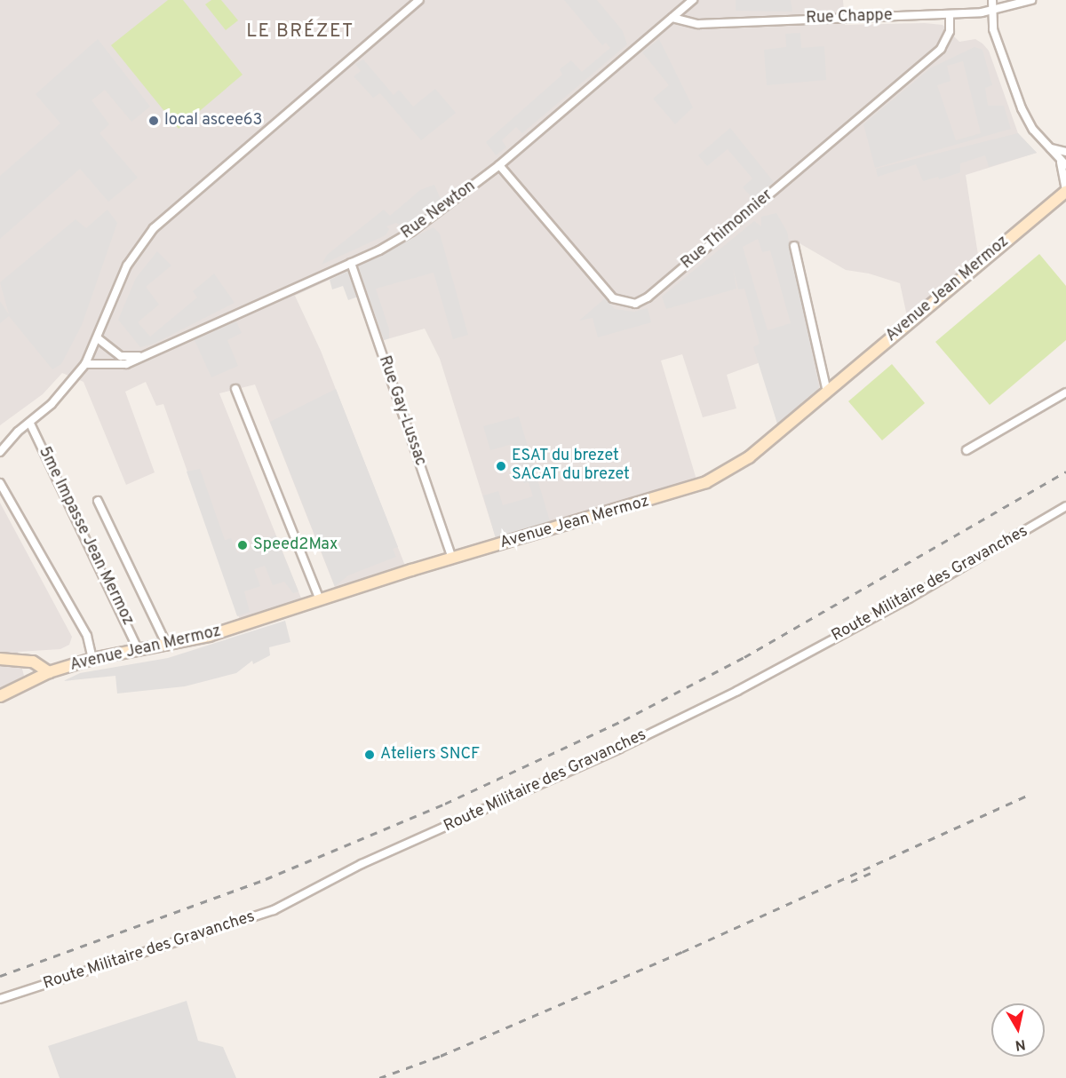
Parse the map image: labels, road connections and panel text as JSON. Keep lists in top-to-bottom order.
{
  "streets": {
    "main road": ["Avenue Jean Mermoz"],
    "street": [
      "Rue Chappe",
      "Rue Newton",
      "Rue Thimonnier",
      "Rue Gay-Lussac",
      "5me Impasse Jean Mermoz",
      "Route Militaire des Gravanches"
    ]
  },
  "crossings": [
    ["Rue Chappe", "Rue Newton"],
    ["Rue Chappe", "Rue Thimonnier"],
    ["Rue Newton", "Rue Thimonnier"],
    ["Rue Newton", "Rue Gay-Lussac"],
    ["Avenue Jean Mermoz", "Rue Gay-Lussac"],
    ["Avenue Jean Mermoz", "5me Impasse Jean Mermoz"]
  ],
  "districts": ["LE BRÉZET"],
  "places": [
    "local ascee63",
    "ESAT du brezet SACAT du brezet",
    "Speed2Max",
    "Ateliers SNCF"
  ],
  "north": "bottom"
}
